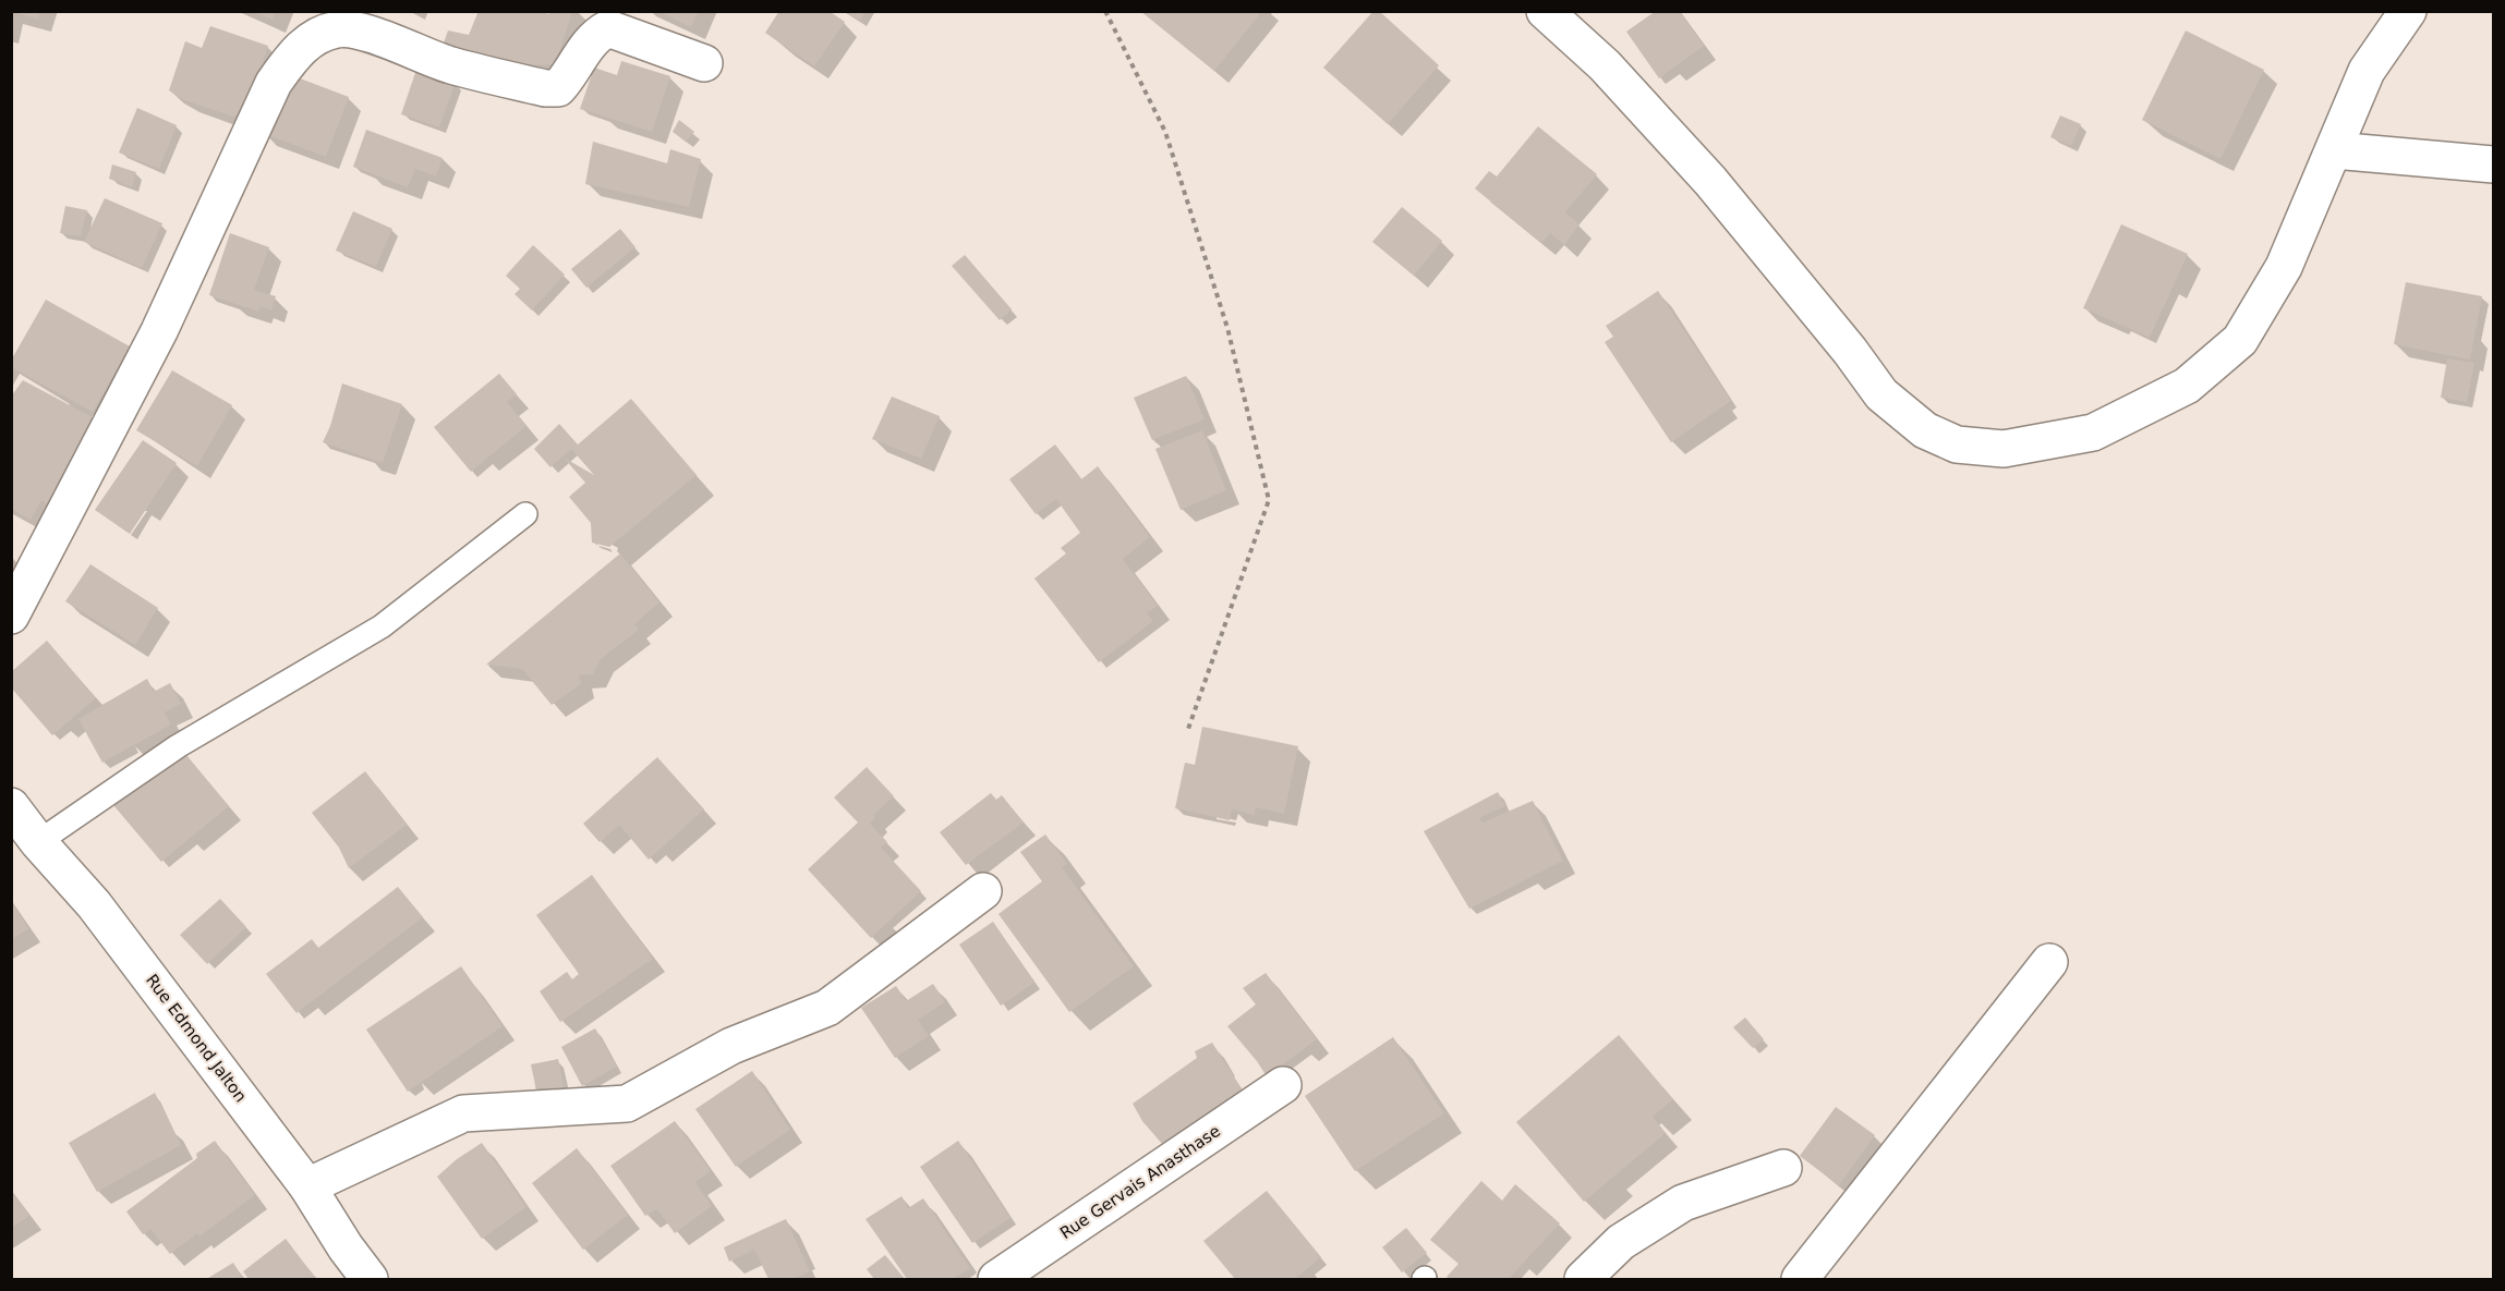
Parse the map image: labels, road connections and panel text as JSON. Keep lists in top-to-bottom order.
{
  "streets": {
    "street": ["Rue Edmond Jalton", "Rue Gervais Anasthase"]
  }
}
